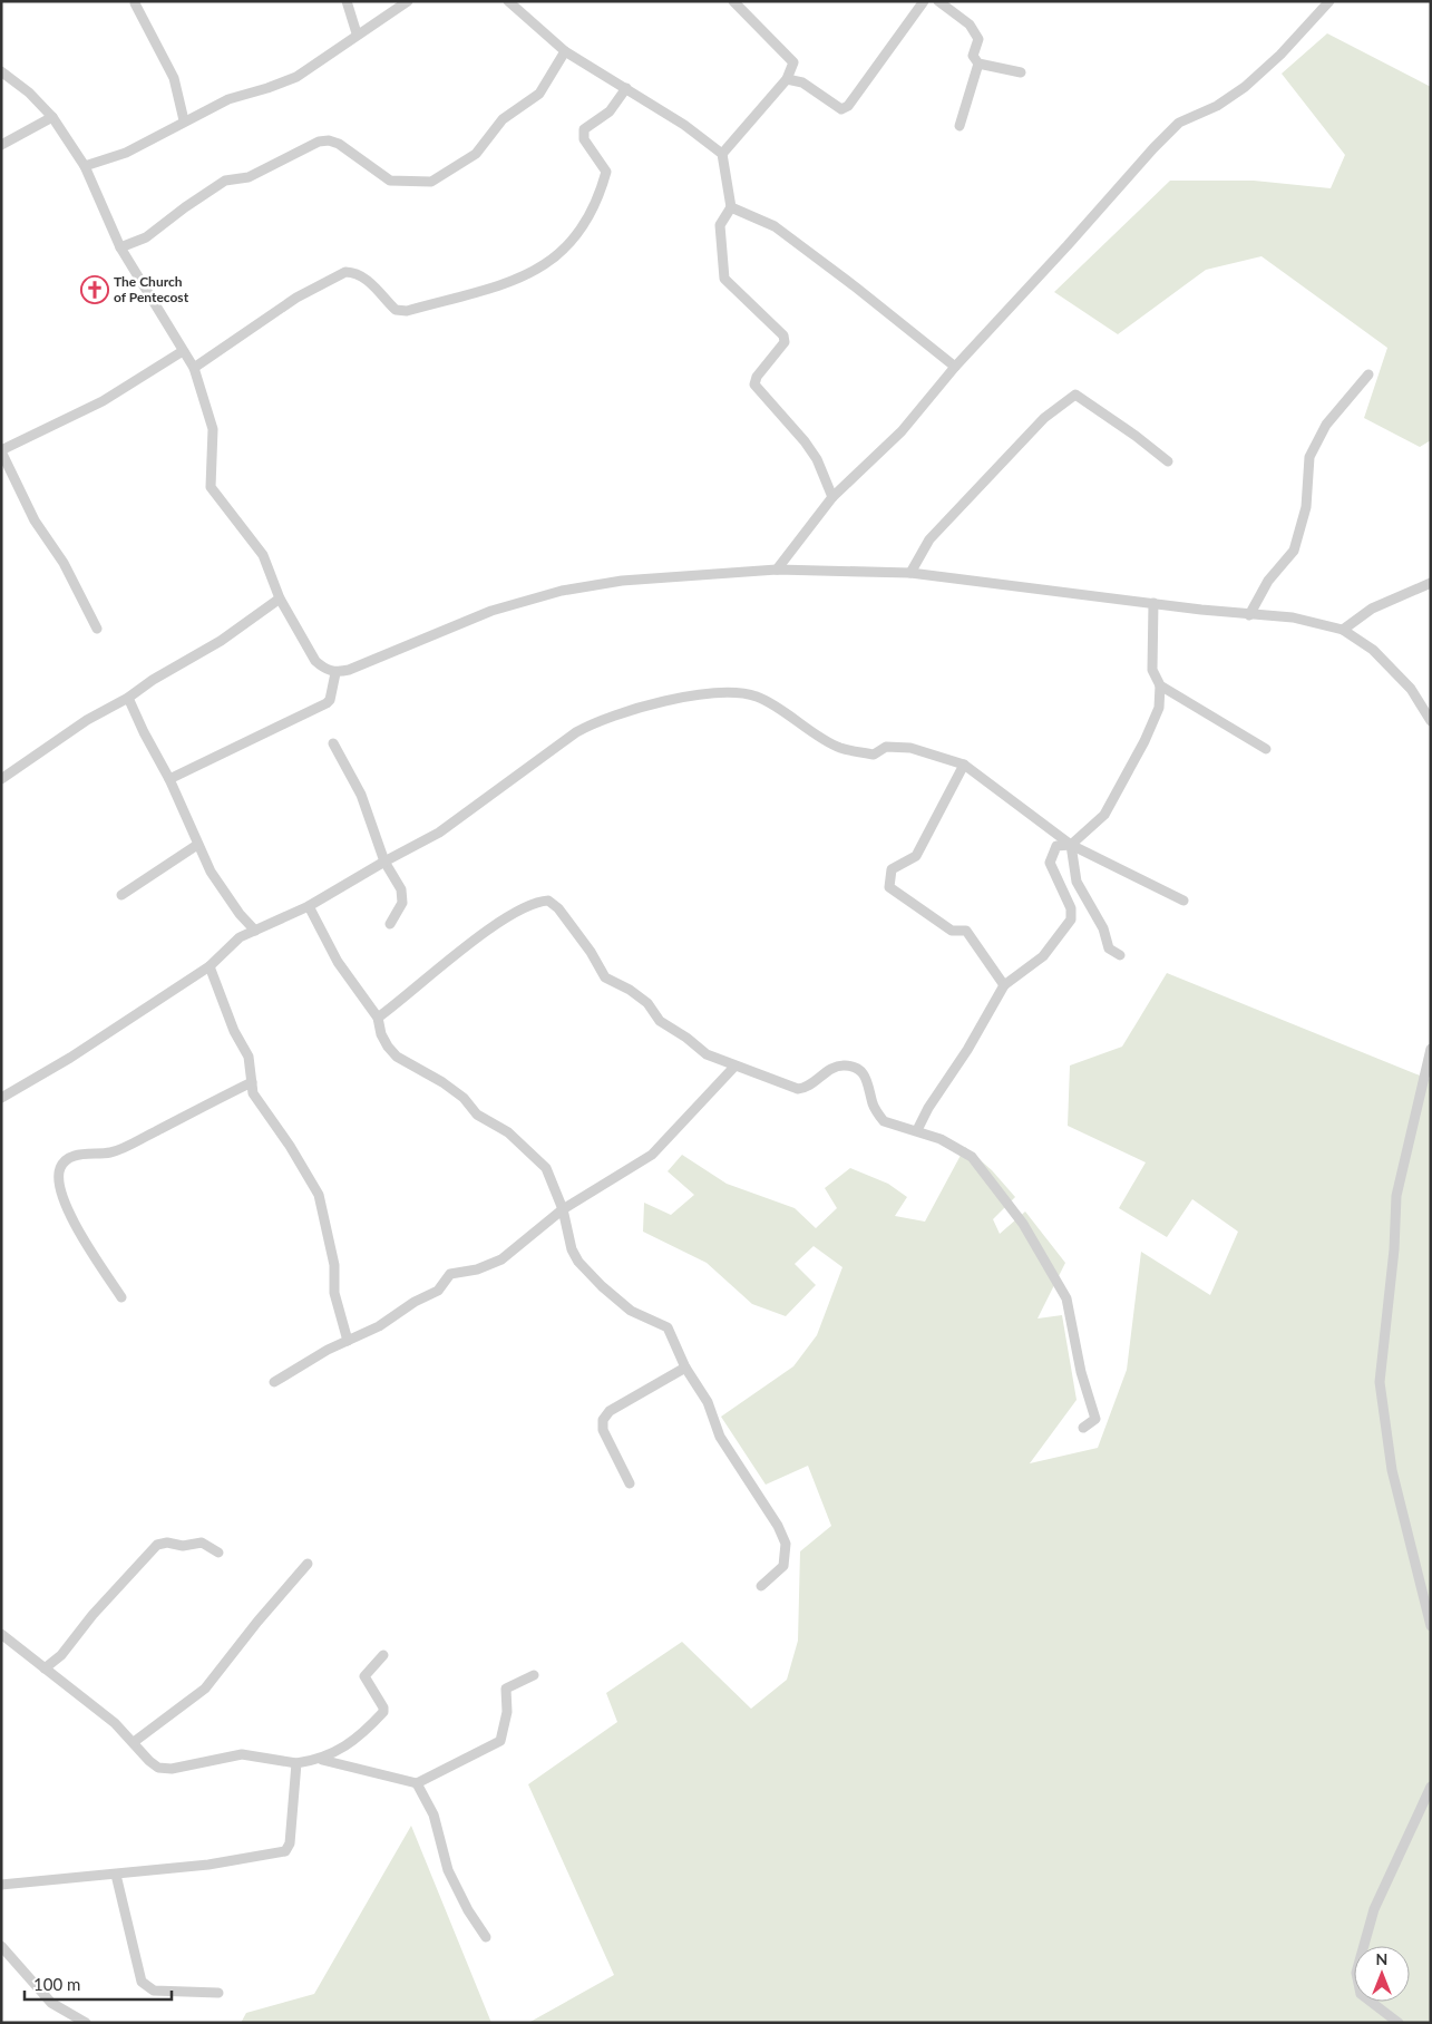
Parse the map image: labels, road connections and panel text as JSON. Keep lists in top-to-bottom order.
{
  "places": {
    "church": ["The Church of Pentecost"]
  },
  "scale_bar": "100 m",
  "north": "top"
}
